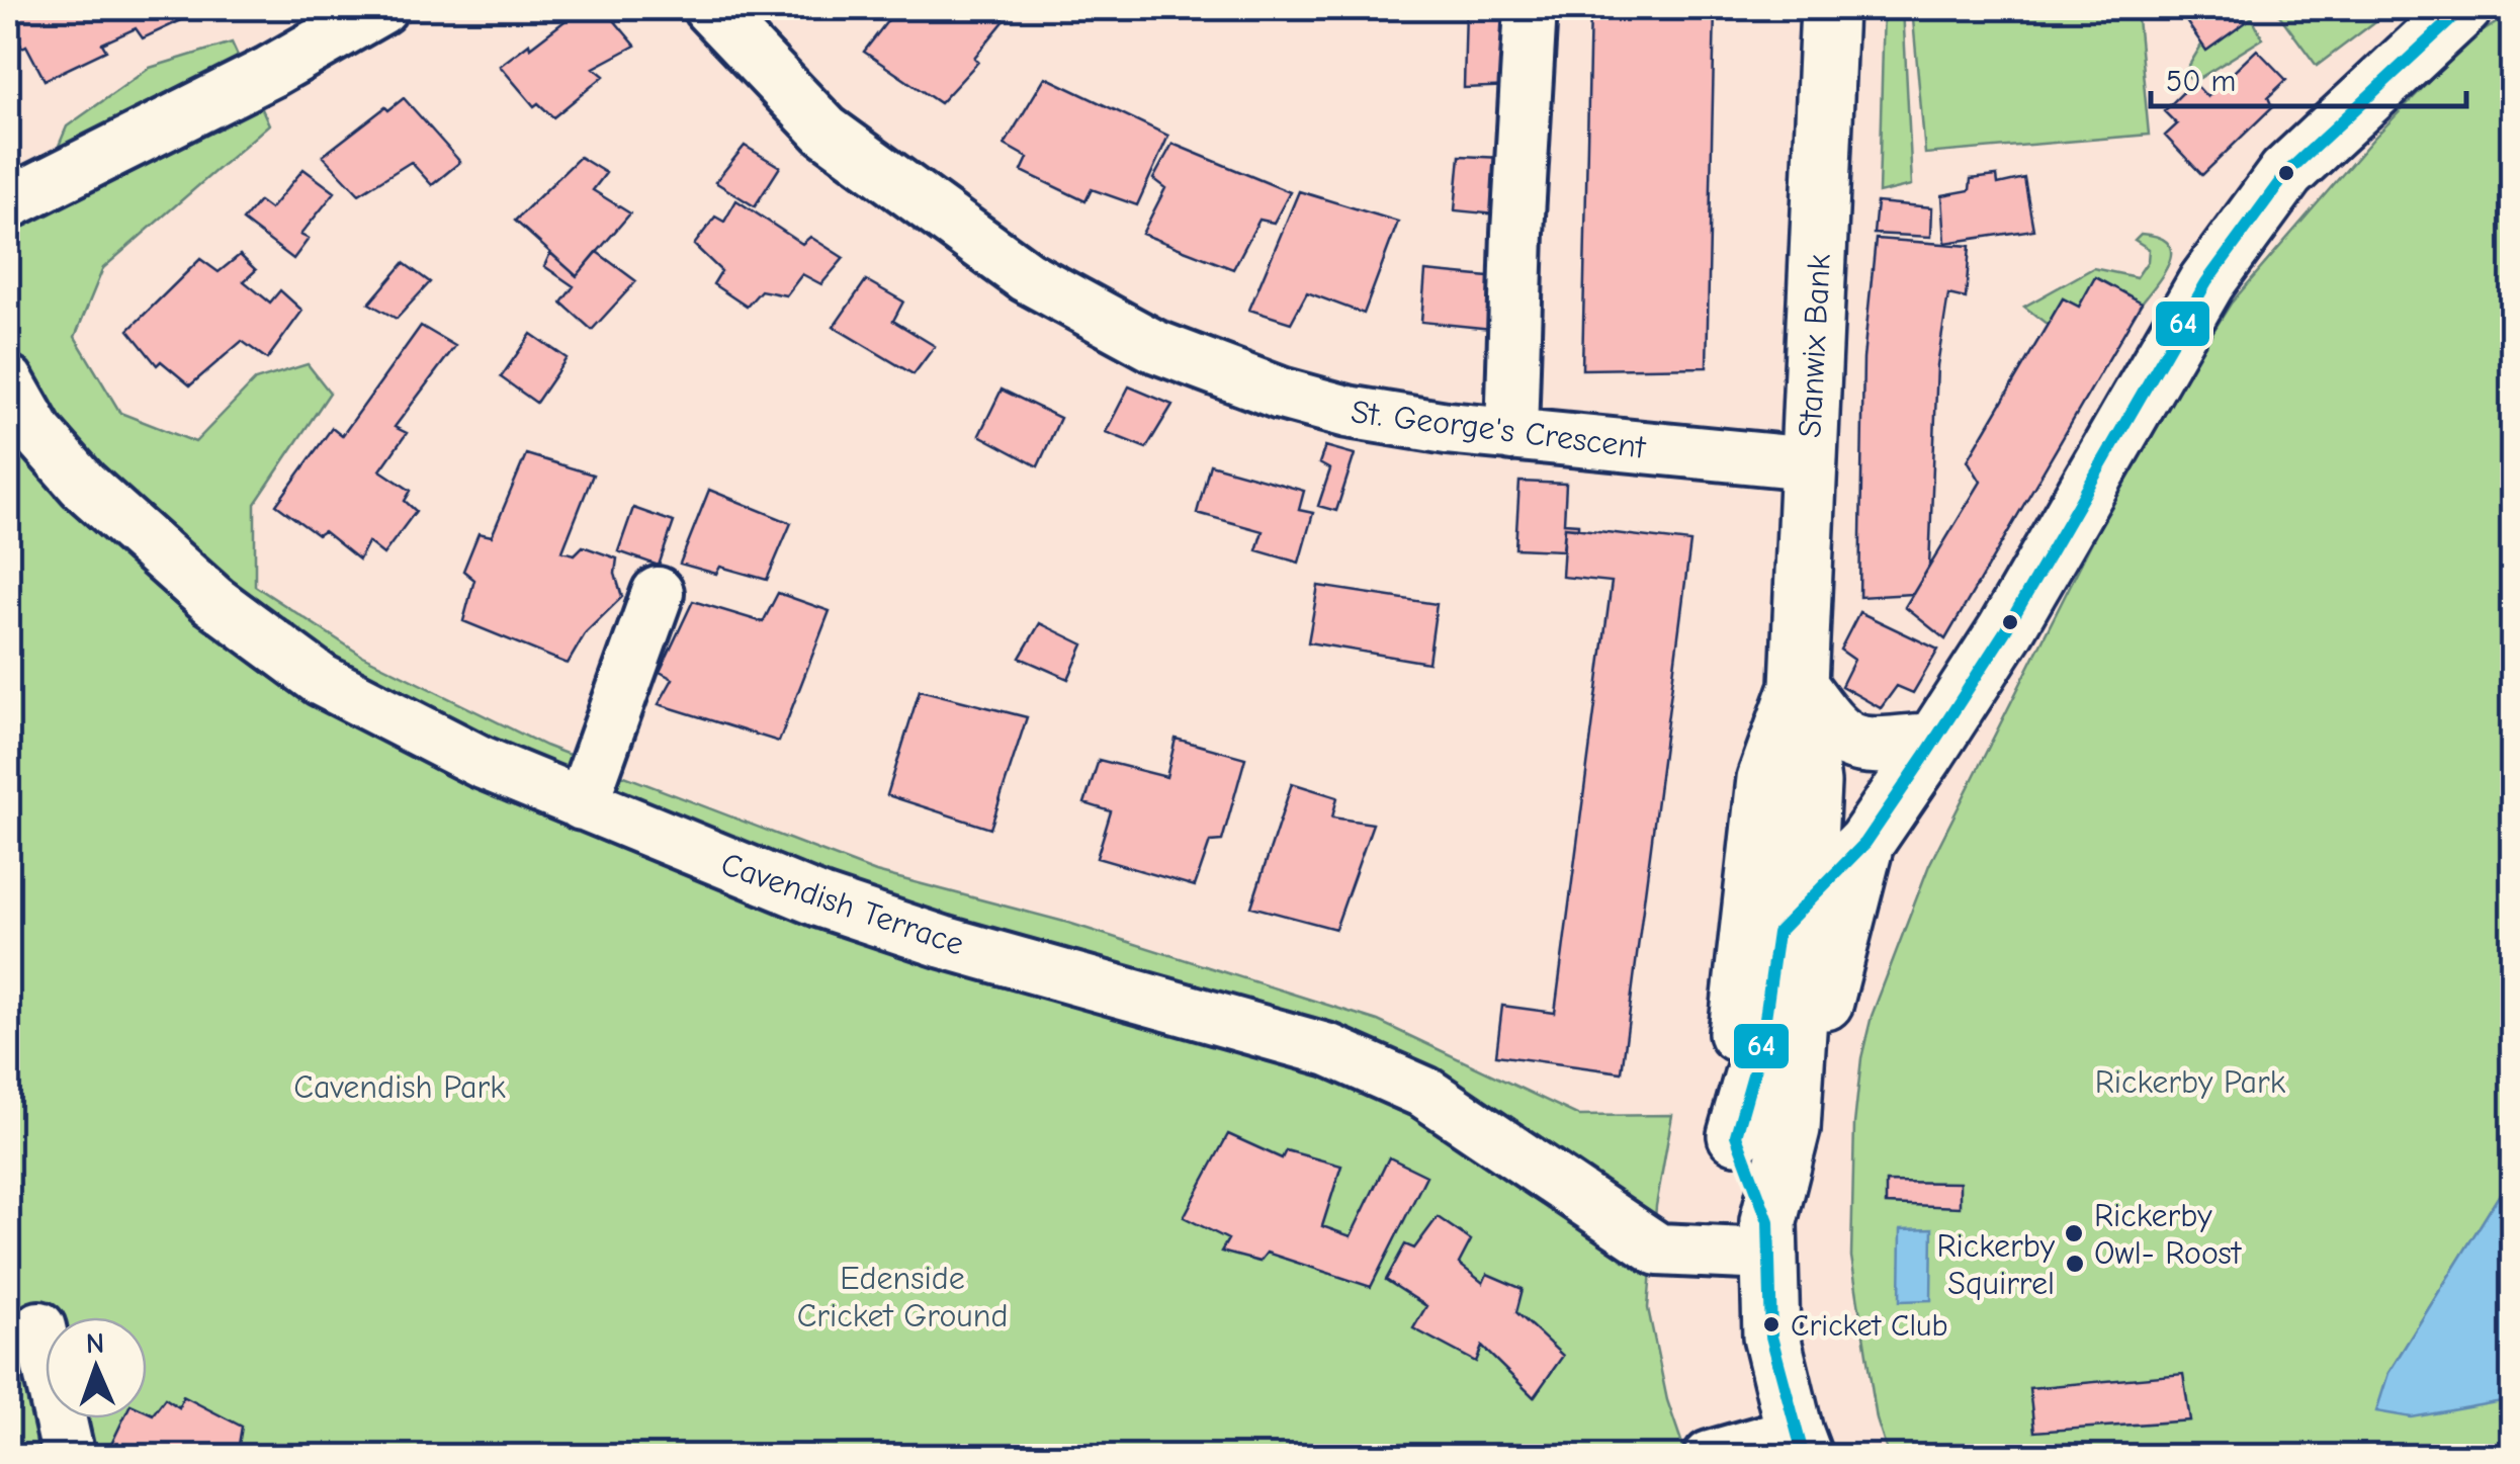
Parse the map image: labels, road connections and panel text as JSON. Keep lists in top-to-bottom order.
{
  "streets": {
    "main road": ["Stanwix Bank"],
    "street": ["St. George's Crescent", "Cavendish Terrace"]
  },
  "crossings": [
    ["Stanwix Bank", "St. George's Crescent"],
    ["Stanwix Bank", "Cavendish Terrace"]
  ],
  "parks": ["Rickerby Park", "Cavendish Park", "Edenside Cricket Ground"],
  "places": ["Rickerby Owl- Roost", "Rickerby Squirrel", "Cricket Club"],
  "lines": ["transit line 64"],
  "scale_bar": "50 m",
  "north": "top"
}
